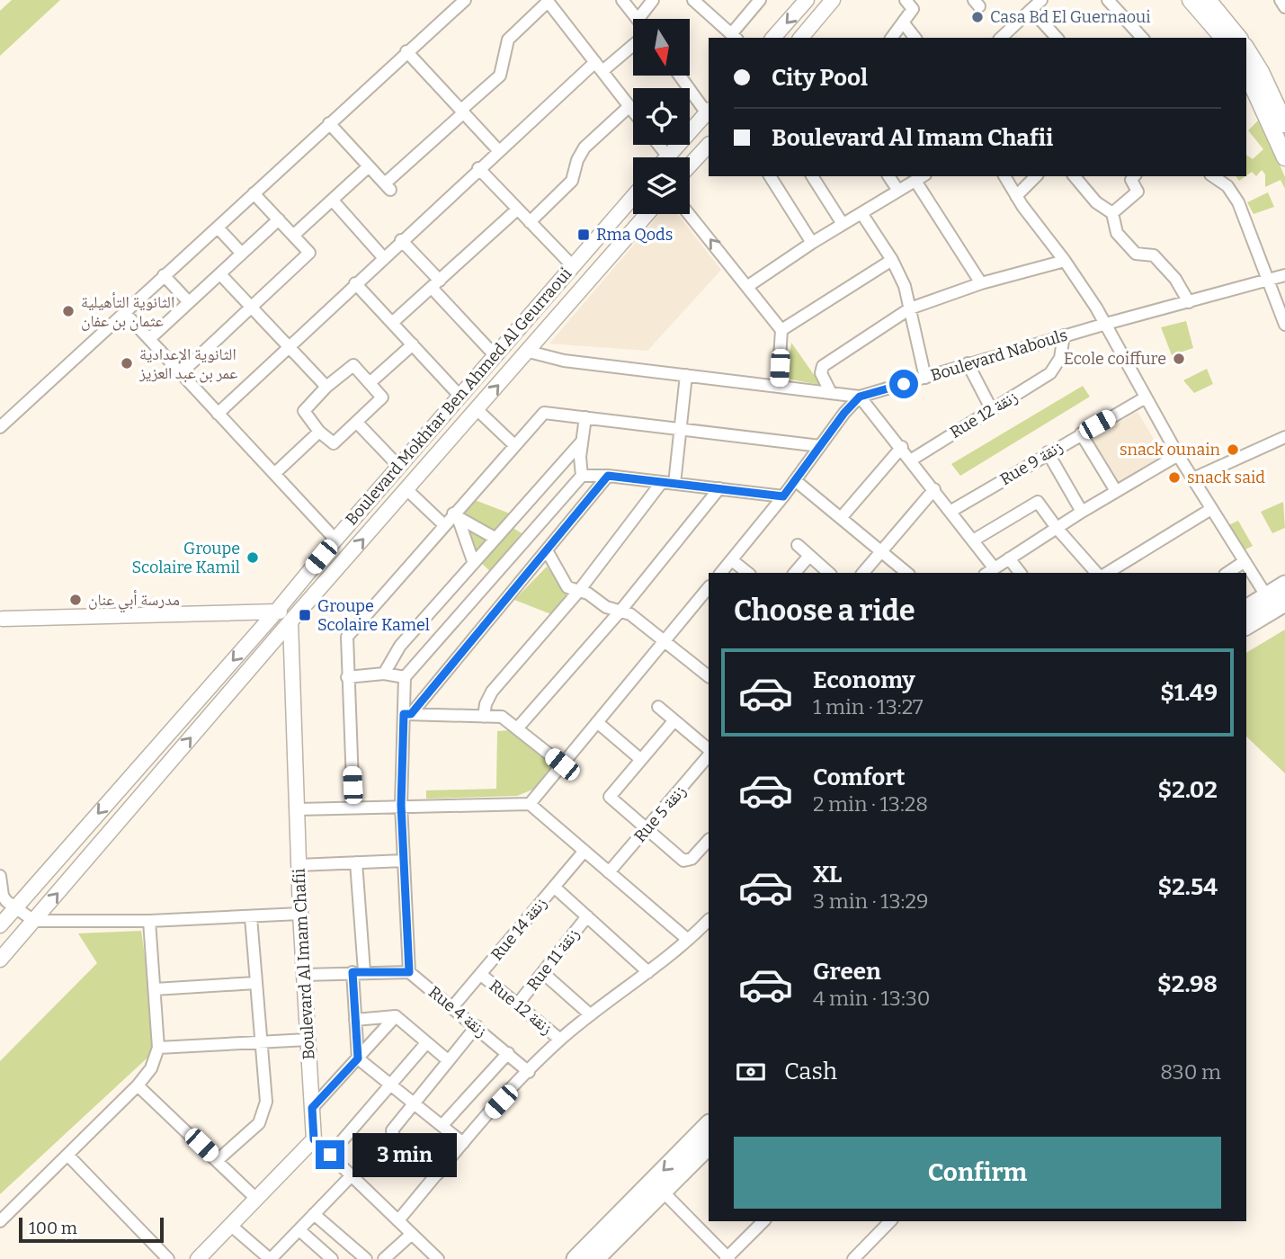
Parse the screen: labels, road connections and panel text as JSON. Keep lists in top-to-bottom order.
{
  "streets": {
    "street": [
      "Boulevard Nabouls",
      "Boulevard Mokhtar Ben Ahmed Al Geurraoui",
      "Rue 12 زنقة",
      "Rue 9 زنقة",
      "Rue 5 زنقة",
      "Rue 14 زنقة",
      "Rue 11 زنقة",
      "Boulevard Al Imam Chafii",
      "Rue 4 زنقة"
    ]
  },
  "crossings": [
    ["Boulevard Nabouls", "Rue 12 زنقة"],
    ["Boulevard Mokhtar Ben Ahmed Al Geurraoui", "Boulevard Al Imam Chafii"],
    ["Rue 12 زنقة", "Rue 14 زنقة"],
    ["Rue 12 زنقة", "Rue 11 زنقة"],
    ["Rue 14 زنقة", "Rue 4 زنقة"]
  ],
  "places": {
    "other": [
      "Casa Bd El Guernaoui",
      "الثانوية التأهيلية عثمان بن عفان",
      "Ecole coiffure",
      "الثانوية الإعدادية عمر بن عبد العزيز",
      "snack ounain",
      "snack said",
      "Groupe Scolaire Kamil",
      "مدرسة أبي عنان"
    ],
    "transit": ["Rma Qods", "Groupe Scolaire Kamel"]
  },
  "scale_bar": "100 m",
  "north": "bottom",
  "page": {
    "banner": ["City Pool", "Boulevard Al Imam Chafii"],
    "heading": "Choose a ride",
    "list": [
      {
        "name": "Economy",
        "note": "1 min · 13:27",
        "value": "$1.49"
      },
      {
        "name": "Comfort",
        "note": "2 min · 13:28",
        "value": "$2.02"
      },
      {
        "name": "XL",
        "note": "3 min · 13:29",
        "value": "$2.54"
      },
      {
        "name": "Green",
        "note": "4 min · 13:30",
        "value": "$2.98"
      }
    ],
    "pay": ["Cash", "830 m"],
    "buttons": "Confirm",
    "bubble": "3 min",
    "scale": "100 m"
  }
}
